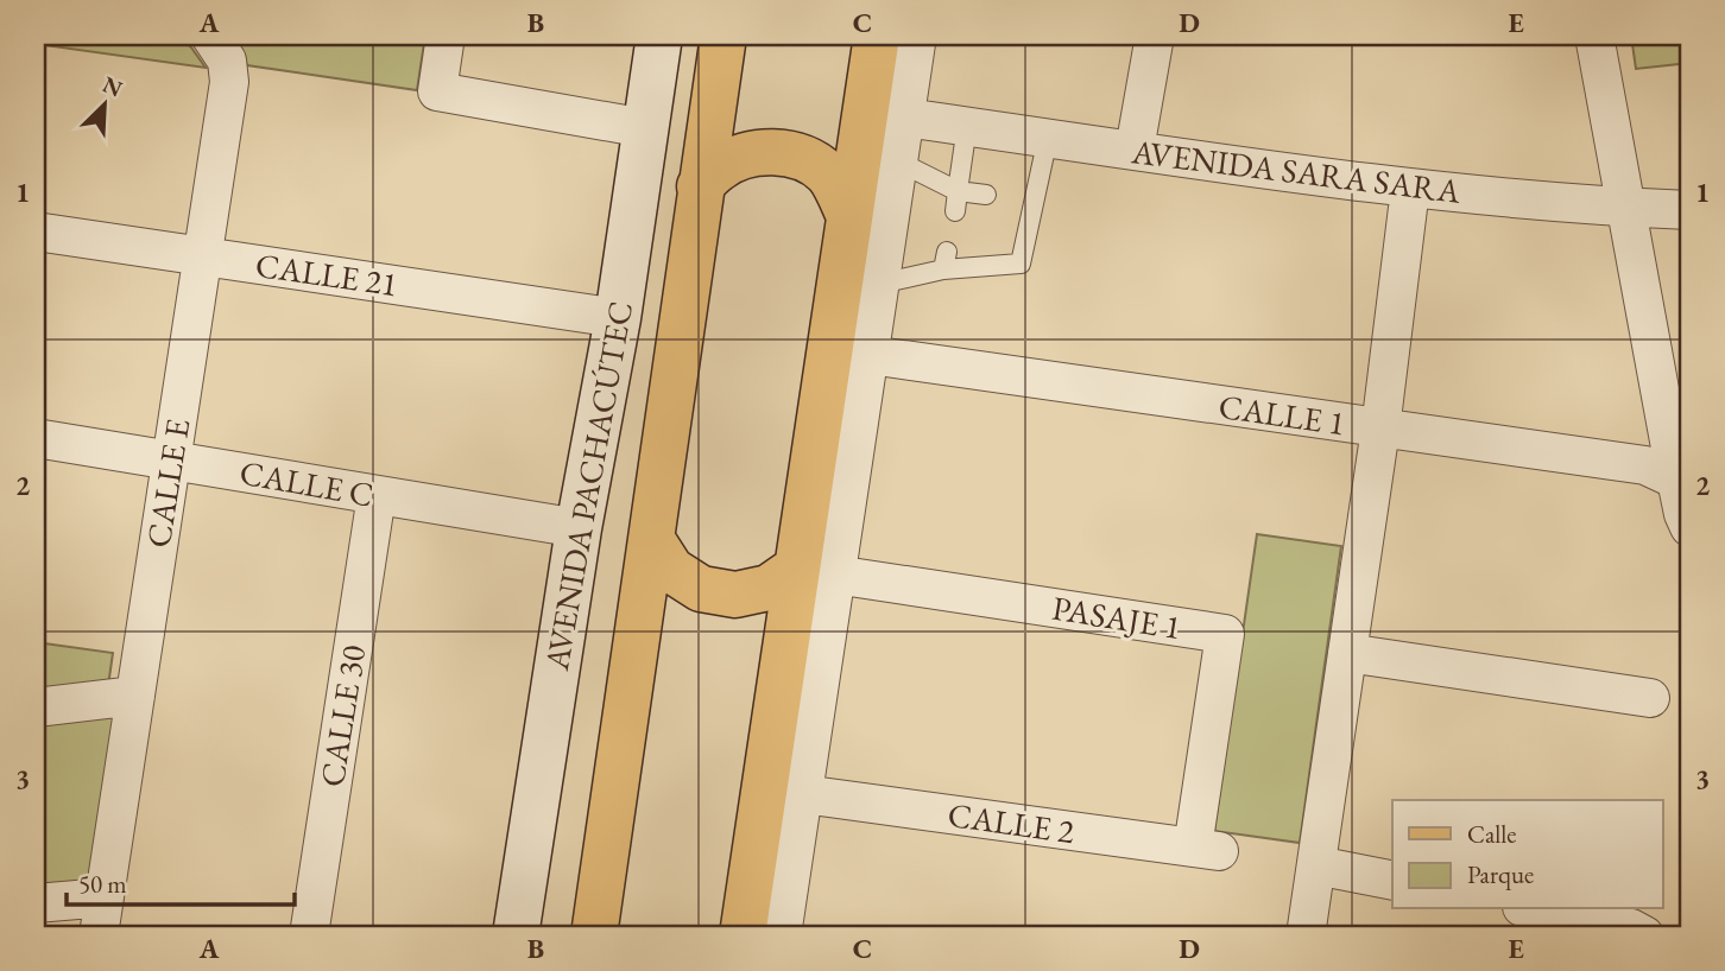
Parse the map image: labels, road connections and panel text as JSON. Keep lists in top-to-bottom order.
{
  "streets": {
    "main road": ["AVENIDA PACHACÚTEC"],
    "street": [
      "AVENIDA SARA SARA",
      "CALLE 21",
      "CALLE 1",
      "CALLE E",
      "CALLE C",
      "PASAJE 1",
      "CALLE 30",
      "CALLE 2"
    ]
  },
  "crossings": [
    ["CALLE 21", "CALLE E"],
    ["CALLE 21", "AVENIDA PACHACÚTEC"],
    ["CALLE E", "CALLE C"],
    ["CALLE C", "AVENIDA PACHACÚTEC"],
    ["CALLE C", "CALLE 30"],
    ["PASAJE 1", "CALLE 2"]
  ],
  "legend": ["Calle", "Parque"],
  "scale_bar": "50 m",
  "north": "top right",
  "grid": {
    "columns": [
      "A",
      "B",
      "C",
      "D",
      "E"
    ],
    "rows": ["1", "2", "3"]
  }
}
